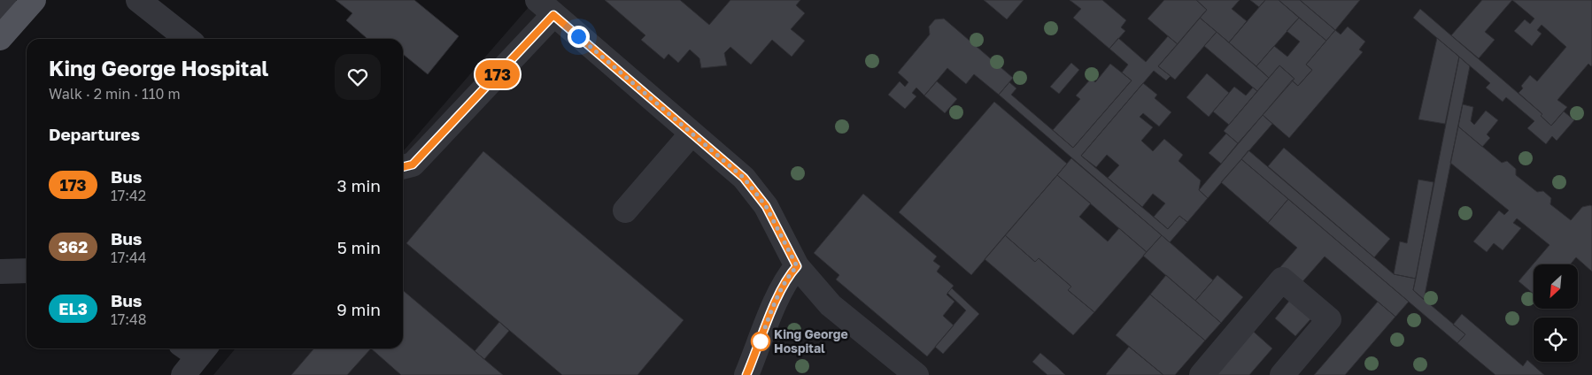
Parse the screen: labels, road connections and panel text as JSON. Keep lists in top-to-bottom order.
{
  "places": ["King George Hospital"],
  "lines": ["bus line 173"],
  "north": "bottom left",
  "page": {
    "on_map": "173",
    "heading": [
      ["King George Hospital", "Walk · 2 min · 110 m"],
      "Departures"
    ],
    "list": [
      {
        "mark": "173",
        "name": "Bus",
        "note": "17:42",
        "value": "3 min"
      },
      {
        "mark": "362",
        "name": "Bus",
        "note": "17:44",
        "value": "5 min"
      },
      {
        "mark": "EL3",
        "name": "Bus",
        "note": "17:48",
        "value": "9 min"
      }
    ]
  }
}
